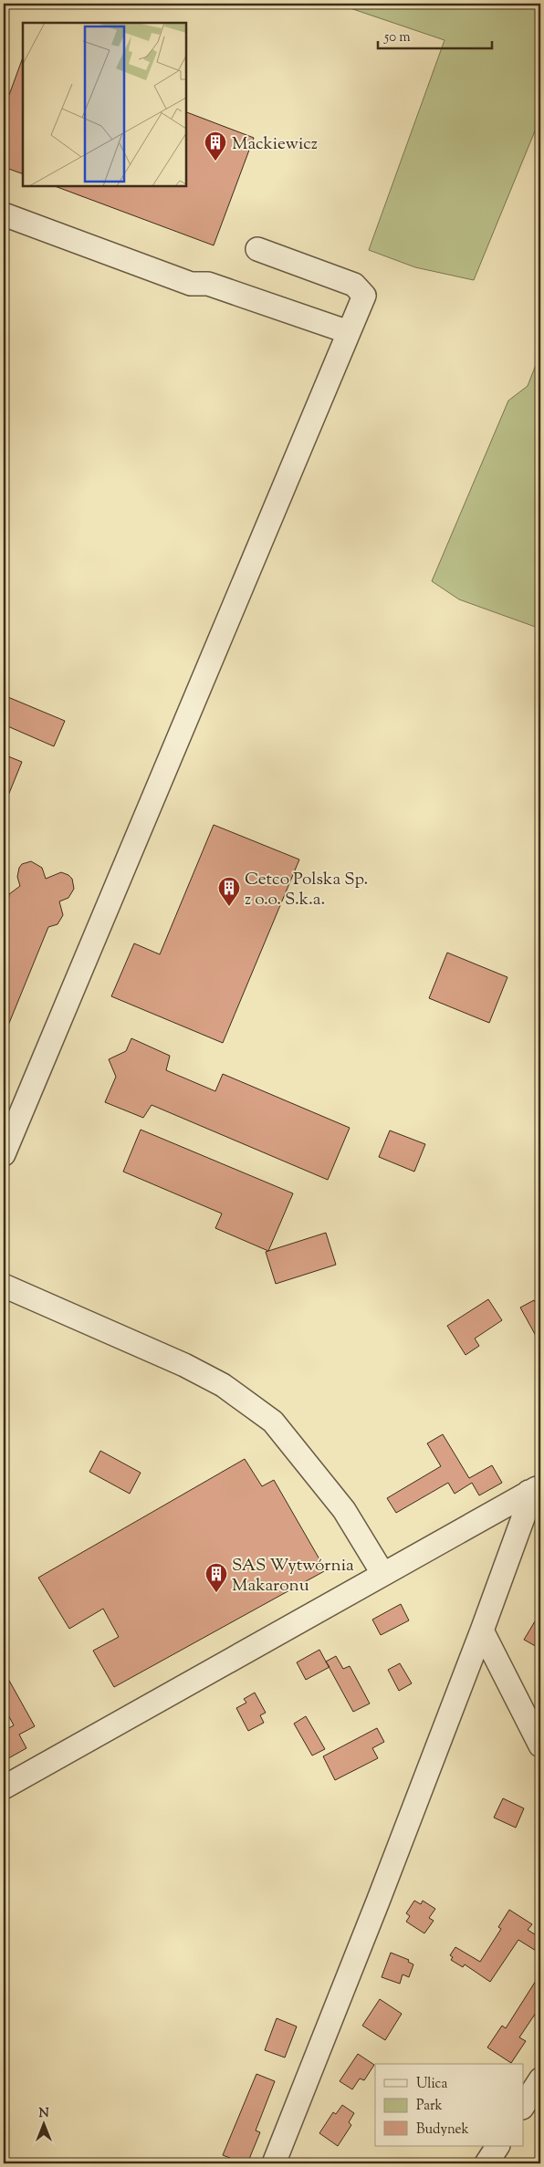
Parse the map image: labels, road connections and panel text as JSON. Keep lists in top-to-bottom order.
{
  "places": {
    "building": ["Mackiewicz", "Cetco Polska Sp. z o.o. S.k.a.", "SAS Wytwórnia Makaronu"]
  },
  "legend": ["Ulica", "Park", "Budynek"],
  "scale_bar": "50 m",
  "north": "top"
}
